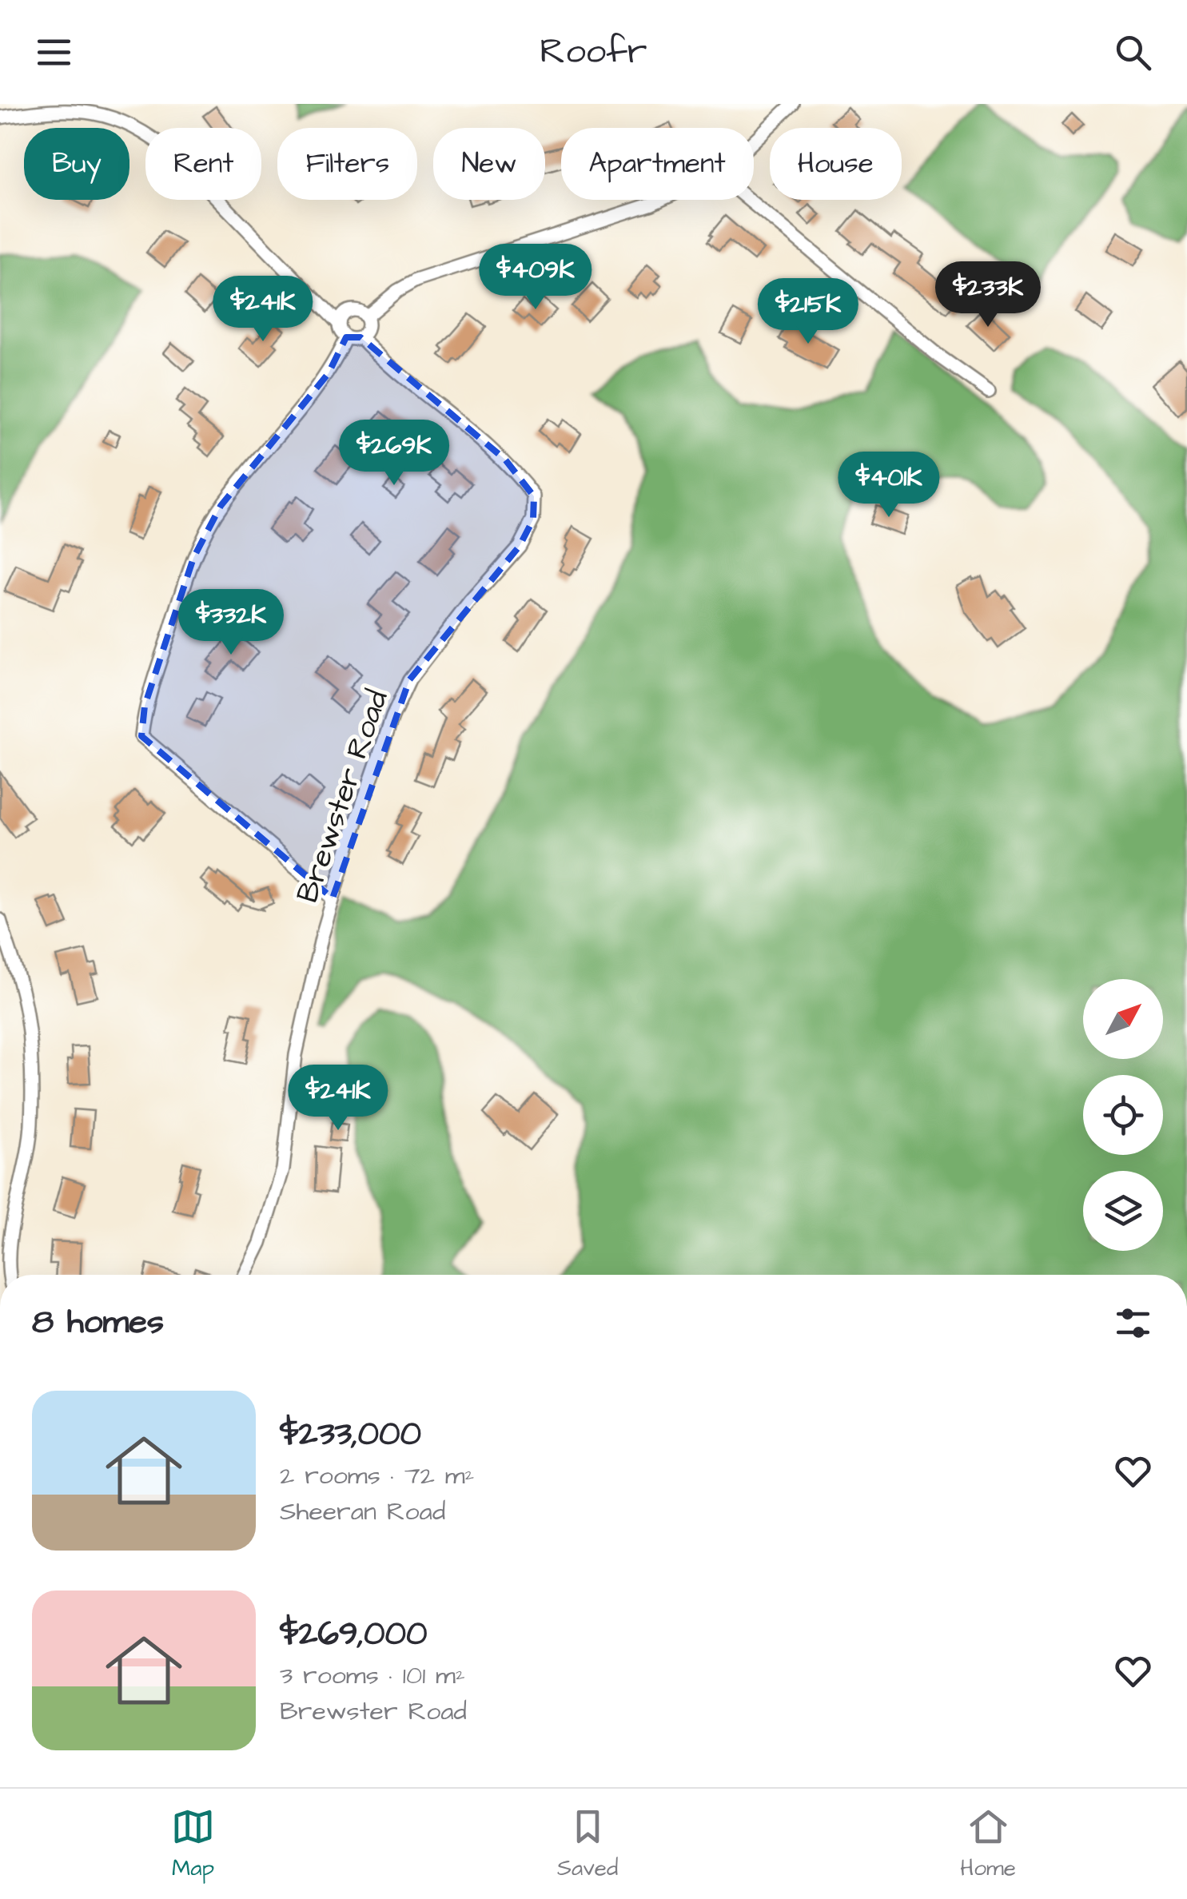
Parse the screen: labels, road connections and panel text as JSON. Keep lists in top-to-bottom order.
{
  "streets": {
    "street": ["Brewster Road"]
  },
  "north": "top right",
  "page": {
    "header": "Roofr",
    "chip": [
      "Buy",
      "Rent",
      "Filters",
      "New",
      "Apartment",
      "House"
    ],
    "price": [
      "$409K",
      "$233K",
      "$241K",
      "$215K",
      "$269K",
      "$401K",
      "$332K",
      "$241K"
    ],
    "heading": "8 homes",
    "list": [
      {
        "name": "$233,000",
        "note": "2 rooms · 72 m² · Sheeran Road"
      },
      {
        "name": "$269,000",
        "note": "3 rooms · 101 m² · Brewster Road"
      }
    ],
    "tabs": ["Map", "Saved", "Home"]
  }
}
